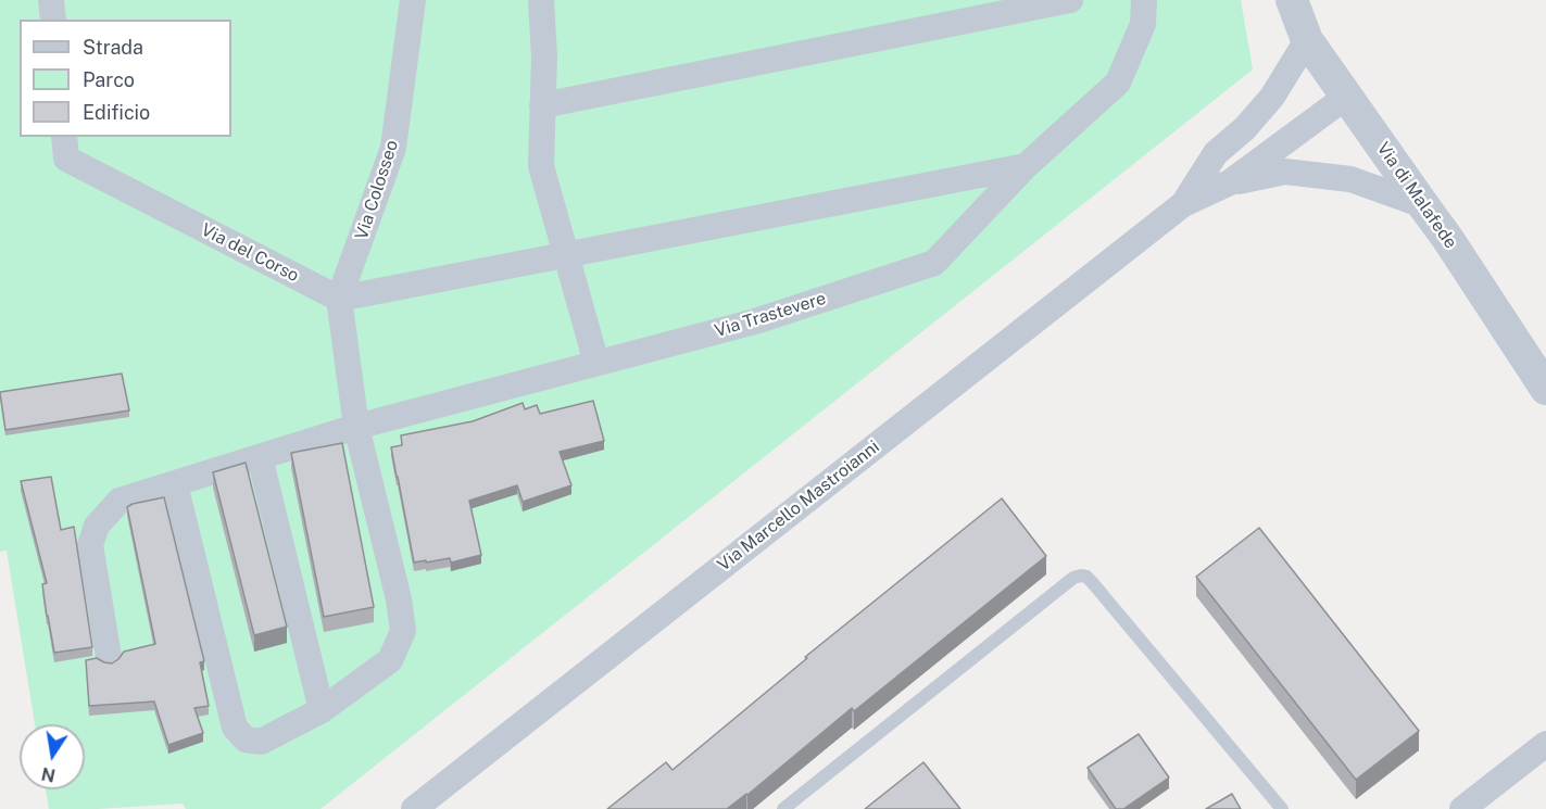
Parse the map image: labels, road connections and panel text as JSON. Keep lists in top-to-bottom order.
{
  "streets": {
    "street": [
      "Via Colosseo",
      "Via di Malafede",
      "Via del Corso",
      "Via Trastevere",
      "Via Marcello Mastroianni"
    ]
  },
  "crossings": [
    ["Via Colosseo", "Via del Corso"]
  ],
  "legend": ["Strada", "Parco", "Edificio"],
  "north": "bottom"
}
